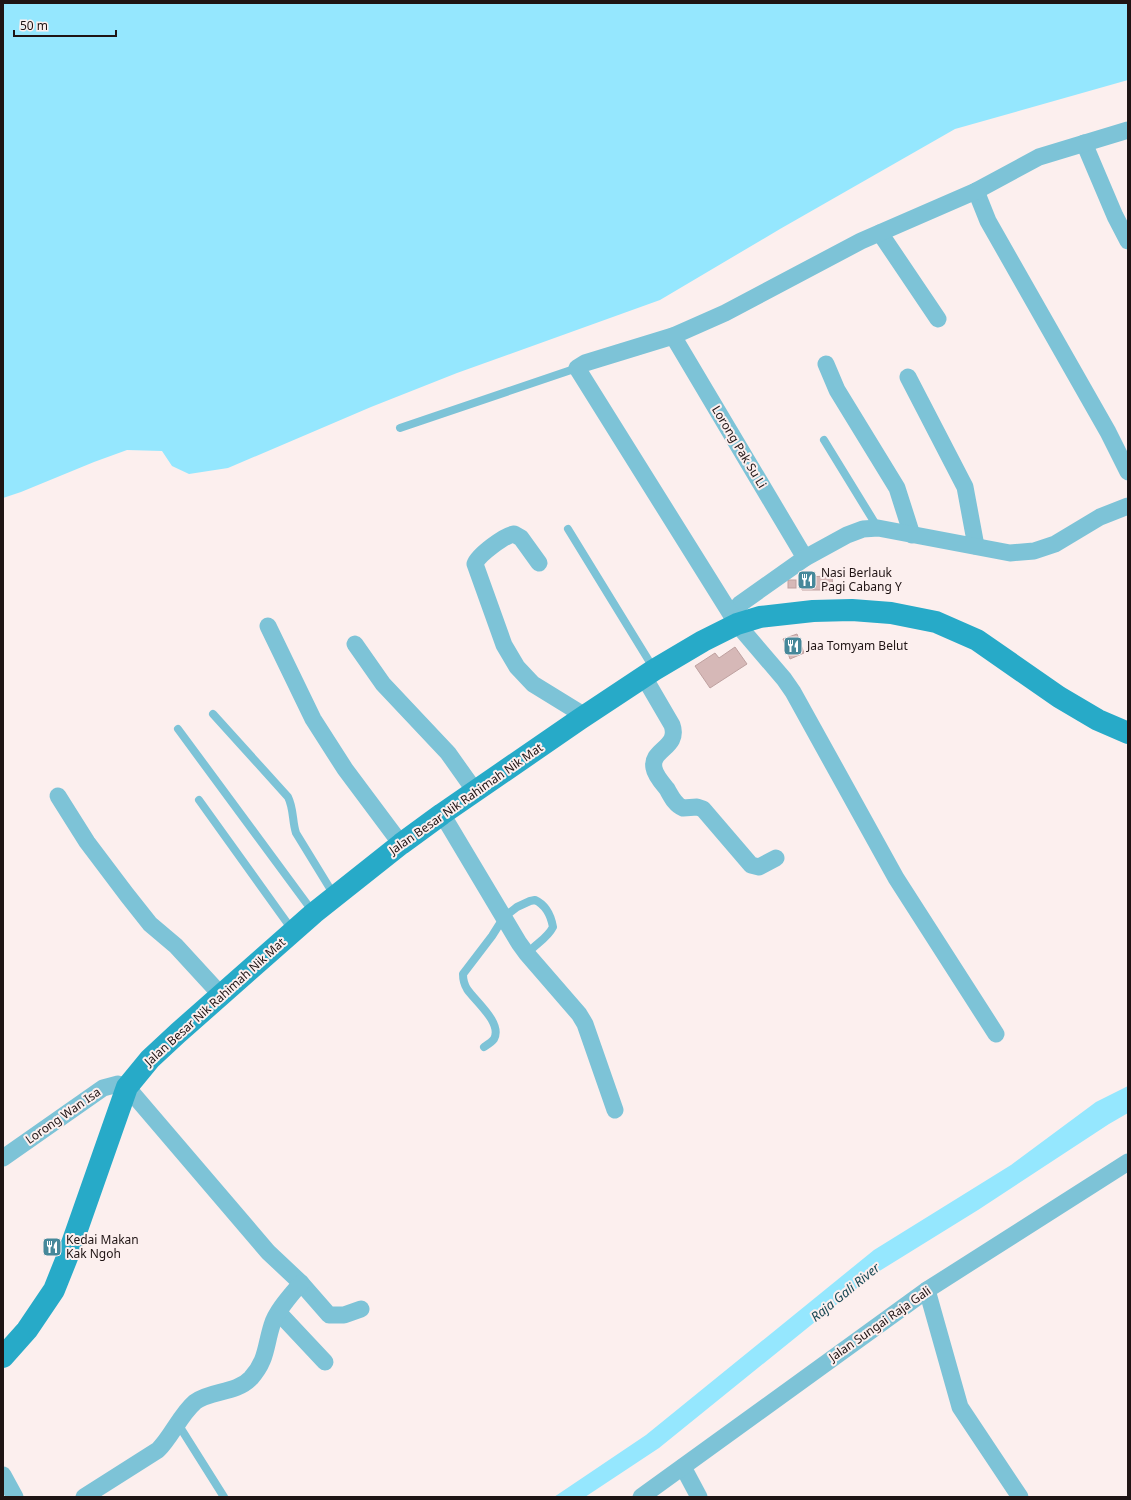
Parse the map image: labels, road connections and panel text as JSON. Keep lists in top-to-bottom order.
{
  "streets": {
    "street": [
      "Lorong Pak Su Li",
      "Jalan Besar Nik Rahimah Nik Mat",
      "Lorong Wan Isa",
      "Jalan Sungai Raja Gali"
    ]
  },
  "crossings": [
    ["Jalan Besar Nik Rahimah Nik Mat", "Lorong Wan Isa"]
  ],
  "water": ["Raja Gali River"],
  "places": {
    "restaurant": ["Nasi Berlauk Pagi Cabang Y", "Jaa Tomyam Belut", "Kedai Makan Kak Ngoh"]
  },
  "scale_bar": "50 m"
}
